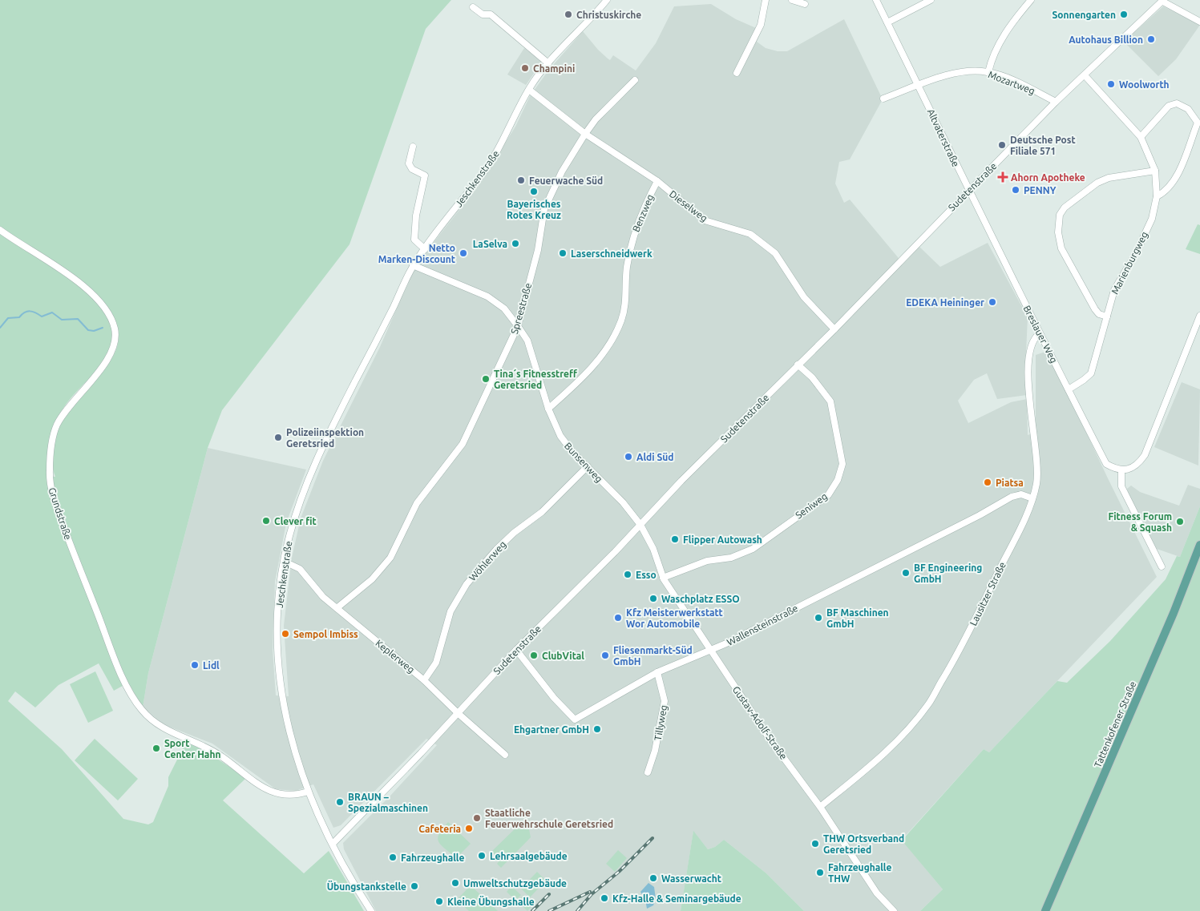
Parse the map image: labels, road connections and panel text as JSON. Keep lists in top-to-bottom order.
{
  "streets": {
    "main road": ["Tattenkofener Straße"],
    "street": [
      "Mozartweg",
      "Altvaterstraße",
      "Jeschkenstraße",
      "Sudetenstraße",
      "Dieselweg",
      "Benzweg",
      "Marienburgweg",
      "Spreestraße",
      "Breslauer Weg",
      "Bunsenweg",
      "Seniweg",
      "Grundstraße",
      "Wöhlerweg",
      "Lausitzer Straße",
      "Wallensteinstraße",
      "Keplerweg",
      "Tillyweg",
      "Gustav-Adolf-Straße"
    ]
  },
  "crossings": [
    ["Mozartweg", "Altvaterstraße"],
    ["Mozartweg", "Sudetenstraße"],
    ["Altvaterstraße", "Sudetenstraße"],
    ["Altvaterstraße", "Breslauer Weg"],
    ["Jeschkenstraße", "Sudetenstraße"],
    ["Jeschkenstraße", "Dieselweg"],
    ["Jeschkenstraße", "Bunsenweg"],
    ["Jeschkenstraße", "Grundstraße"],
    ["Jeschkenstraße", "Keplerweg"],
    ["Sudetenstraße", "Dieselweg"],
    ["Sudetenstraße", "Marienburgweg"],
    ["Sudetenstraße", "Breslauer Weg"],
    ["Sudetenstraße", "Bunsenweg"],
    ["Sudetenstraße", "Seniweg"],
    ["Sudetenstraße", "Wallensteinstraße"],
    ["Sudetenstraße", "Keplerweg"],
    ["Sudetenstraße", "Gustav-Adolf-Straße"],
    ["Dieselweg", "Benzweg"],
    ["Dieselweg", "Spreestraße"],
    ["Benzweg", "Bunsenweg"],
    ["Marienburgweg", "Breslauer Weg"],
    ["Spreestraße", "Bunsenweg"],
    ["Spreestraße", "Keplerweg"],
    ["Breslauer Weg", "Lausitzer Straße"],
    ["Bunsenweg", "Wöhlerweg"],
    ["Bunsenweg", "Gustav-Adolf-Straße"],
    ["Seniweg", "Gustav-Adolf-Straße"],
    ["Wöhlerweg", "Keplerweg"],
    ["Lausitzer Straße", "Wallensteinstraße"],
    ["Lausitzer Straße", "Gustav-Adolf-Straße"],
    ["Wallensteinstraße", "Tillyweg"],
    ["Wallensteinstraße", "Gustav-Adolf-Straße"]
  ],
  "places": {
    "other": [
      "Christuskirche",
      "Sonnengarten",
      "Autohaus Billion",
      "Champini",
      "Woolworth",
      "Deutsche Post Filiale 571",
      "Feuerwache Süd",
      "PENNY",
      "Bayerisches Rotes Kreuz",
      "LaSelva",
      "Netto Marken-Discount",
      "Laserschneidwerk",
      "EDEKA Heininger",
      "Tina´s Fitnesstreff Geretsried",
      "Polizeiinspektion Geretsried",
      "Aldi Süd",
      "Piatsa",
      "Clever fit",
      "Fitness Forum & Squash",
      "Flipper Autowash",
      "BF Engineering GmbH",
      "Esso",
      "Waschplatz ESSO",
      "Kfz Meisterwerkstatt Wor Automobile",
      "BF Maschinen GmbH",
      "Sempol Imbiss",
      "ClubVital",
      "Fliesenmarkt-Süd GmbH",
      "Lidl",
      "Ehgartner GmbH",
      "Sport Center Hahn",
      "BRAUN – Spezialmaschinen",
      "Staatliche Feuerwehrschule Geretsried",
      "Cafeteria",
      "THW Ortsverband Geretsried",
      "Lehrsaalgebäude",
      "Fahrzeughalle",
      "Fahrzeughalle THW",
      "Wasserwacht",
      "Umweltschutzgebäude",
      "Übungstankstelle",
      "Kfz-Halle & Seminargebäude",
      "Kleine Übungshalle"
    ],
    "health": ["Ahorn Apotheke"]
  }
}
